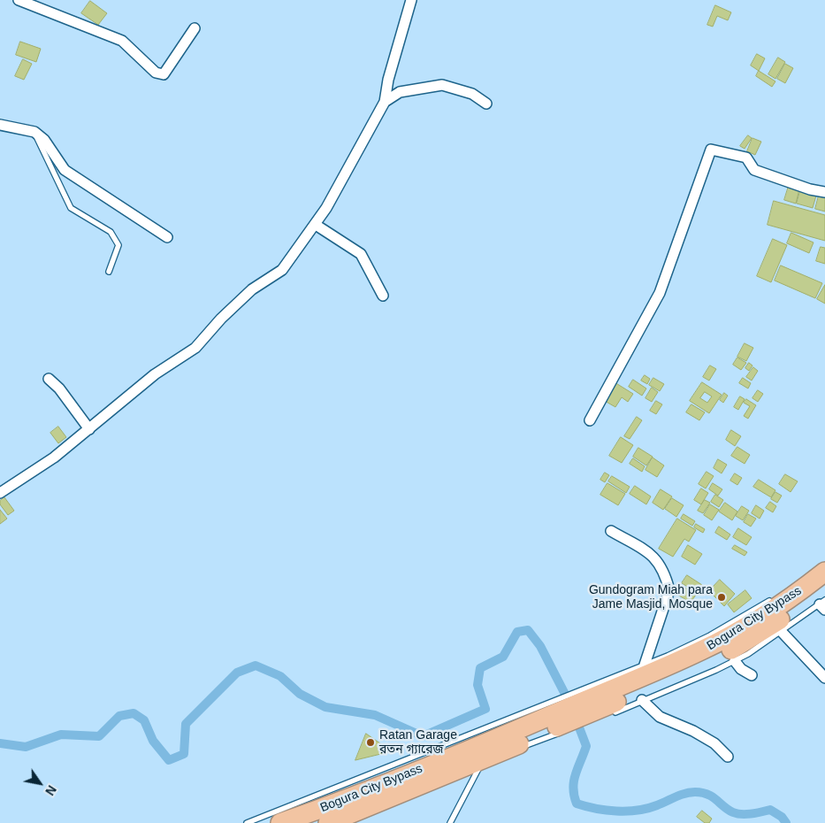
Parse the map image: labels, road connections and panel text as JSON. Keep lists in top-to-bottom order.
{
  "streets": {
    "highway": ["Bogura City Bypass"]
  },
  "places": ["Gundogram Miah para Jame Masjid, Mosque", "Ratan Garage রতন গ্যারেজ"],
  "north": "bottom right"
}
